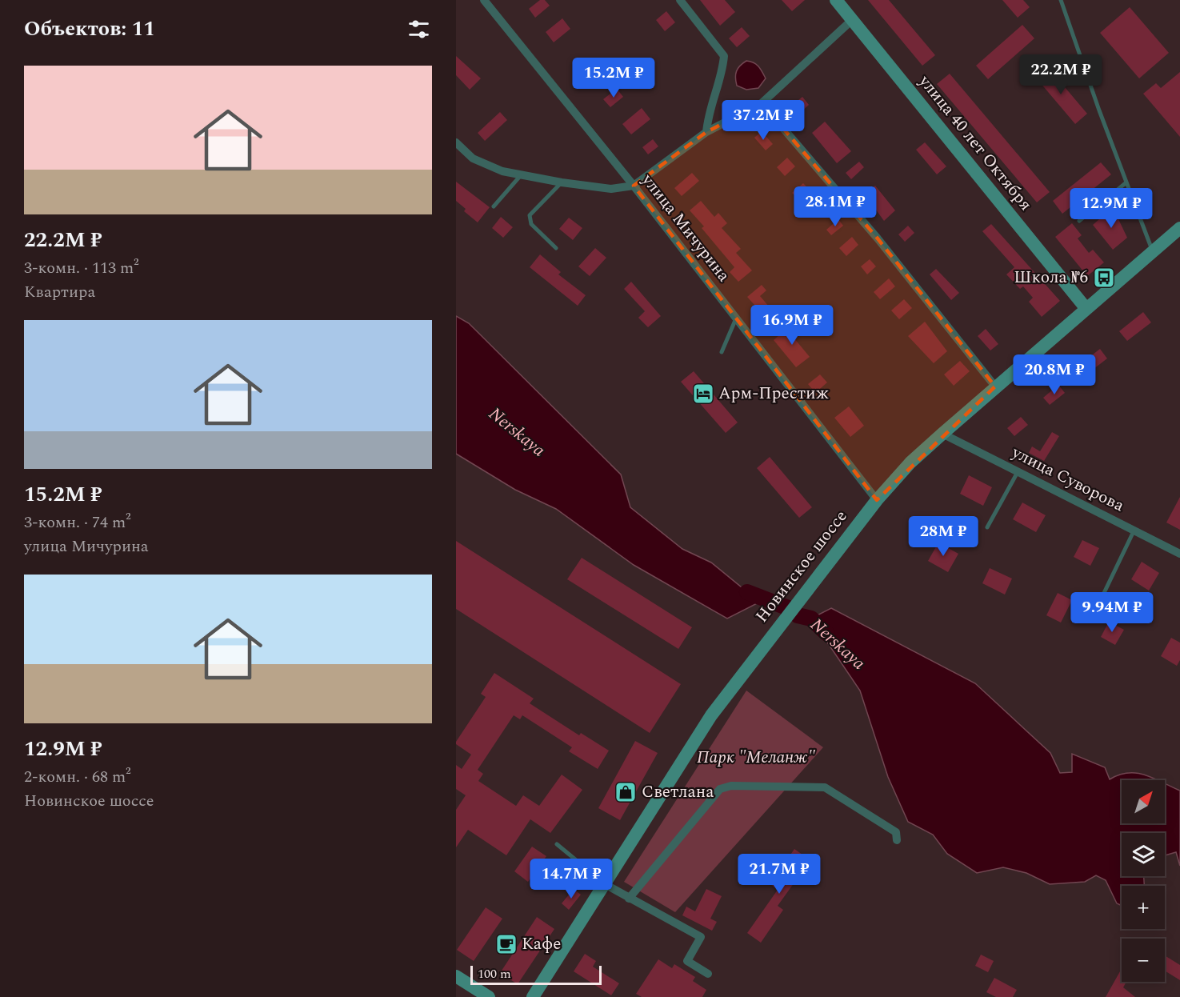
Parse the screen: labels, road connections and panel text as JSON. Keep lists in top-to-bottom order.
{
  "streets": {
    "street": [
      "улица 40 лет Октября",
      "улица Мичурина",
      "улица Суворова",
      "Новинское шоссе"
    ]
  },
  "crossings": [
    ["улица 40 лет Октября", "Новинское шоссе"],
    ["улица Мичурина", "Новинское шоссе"],
    ["улица Суворова", "Новинское шоссе"]
  ],
  "water": ["Nerskaya"],
  "parks": ["Парк \"Меланж\""],
  "places": {
    "bus stop": ["Школа №6"],
    "hotel": ["Арм-Престиж"],
    "shop": ["Светлана"],
    "cafe": ["Кафе"]
  },
  "scale_bar": "100 m",
  "north": "top right",
  "page": {
    "heading": "Объектов: 11",
    "price": [
      "22.2M ₽",
      "15.2M ₽",
      "37.2M ₽",
      "28.1M ₽",
      "12.9M ₽",
      "16.9M ₽",
      "20.8M ₽",
      "28M ₽",
      "9.94M ₽",
      "21.7M ₽",
      "14.7M ₽"
    ],
    "list": [
      {
        "name": "22.2M ₽",
        "note": "3-комн. · 113 m² · Квартира"
      },
      {
        "name": "15.2M ₽",
        "note": "3-комн. · 74 m² · улица Мичурина"
      },
      {
        "name": "12.9M ₽",
        "note": "2-комн. · 68 m² · Новинское шоссе"
      }
    ],
    "map_buttons": ["+", "−"],
    "scale": "100 m"
  }
}
